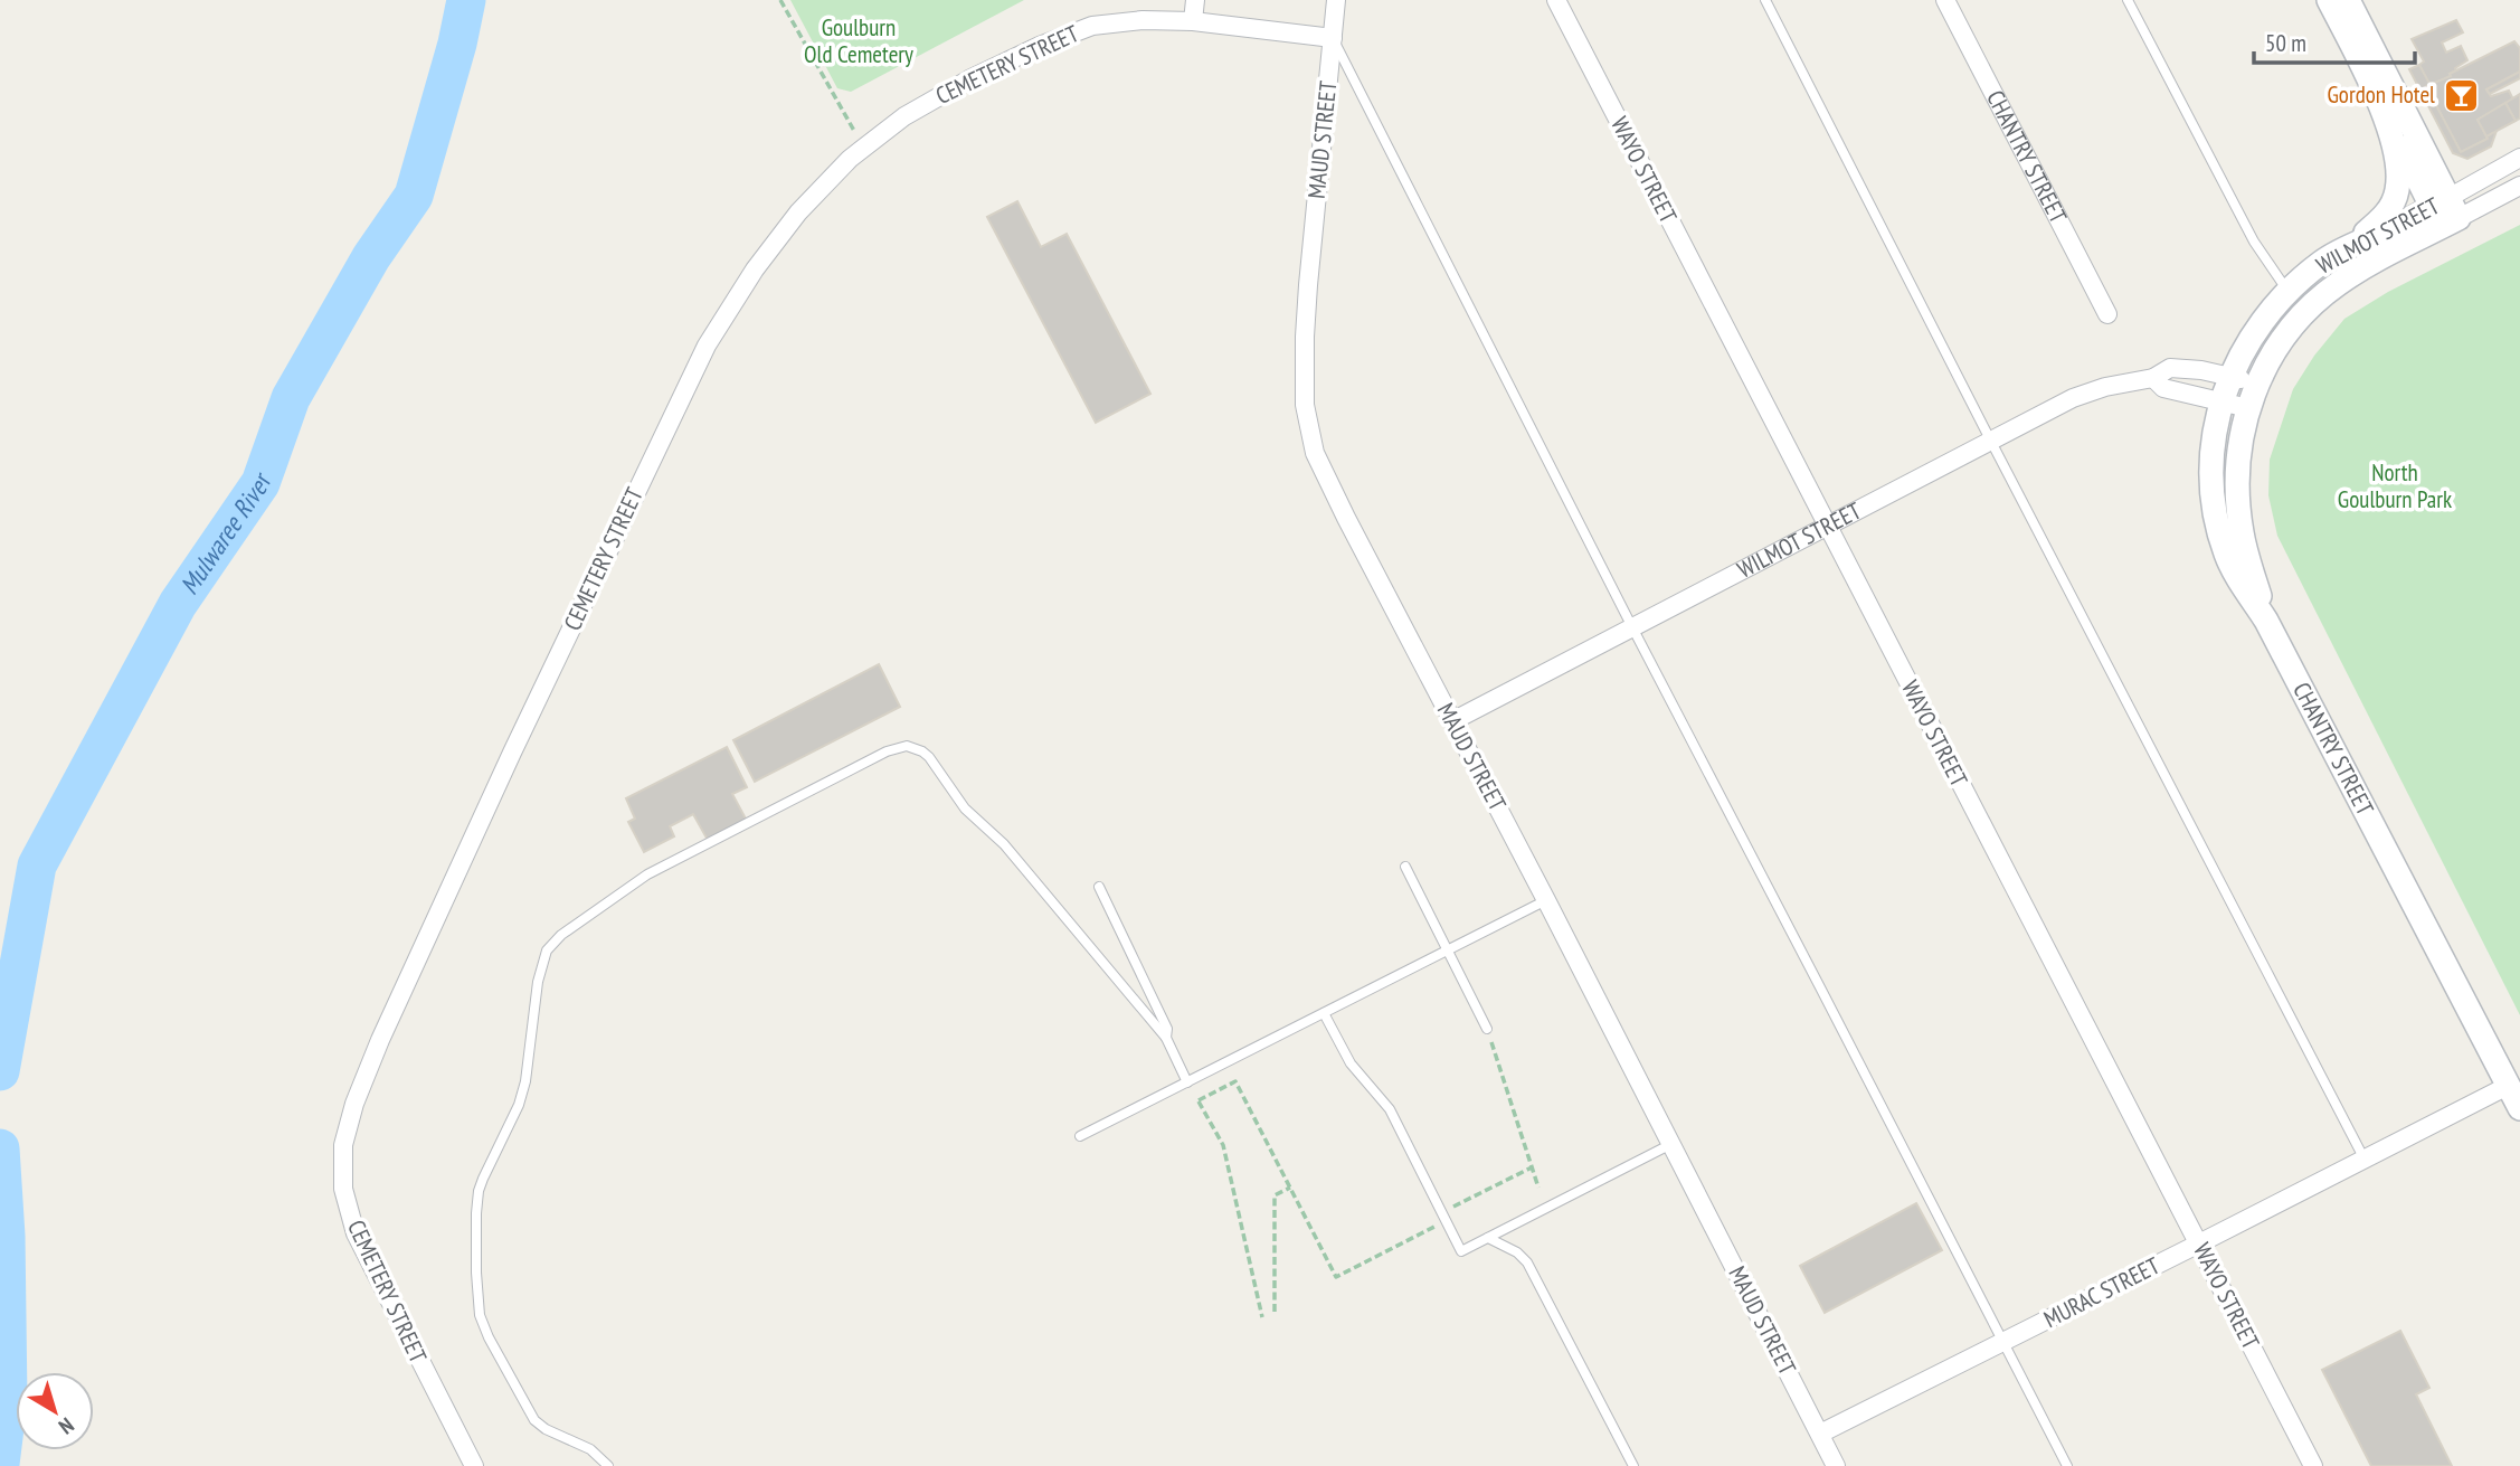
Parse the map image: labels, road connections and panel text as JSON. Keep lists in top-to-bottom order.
{
  "streets": {
    "main road": ["CHANTRY STREET", "WILMOT STREET"],
    "street": [
      "CEMETERY STREET",
      "MAUD STREET",
      "WAYO STREET",
      "MURAC STREET"
    ]
  },
  "crossings": [
    ["CEMETERY STREET", "MAUD STREET"],
    ["MAUD STREET", "WILMOT STREET"],
    ["MAUD STREET", "MURAC STREET"],
    ["CHANTRY STREET", "WILMOT STREET"],
    ["CHANTRY STREET", "MURAC STREET"],
    ["WAYO STREET", "WILMOT STREET"],
    ["WAYO STREET", "MURAC STREET"]
  ],
  "water": ["Mulwaree River"],
  "parks": ["Goulburn Old Cemetery", "North Goulburn Park"],
  "places": {
    "bar": ["Gordon Hotel"]
  },
  "scale_bar": "50 m",
  "north": "bottom right"
}
